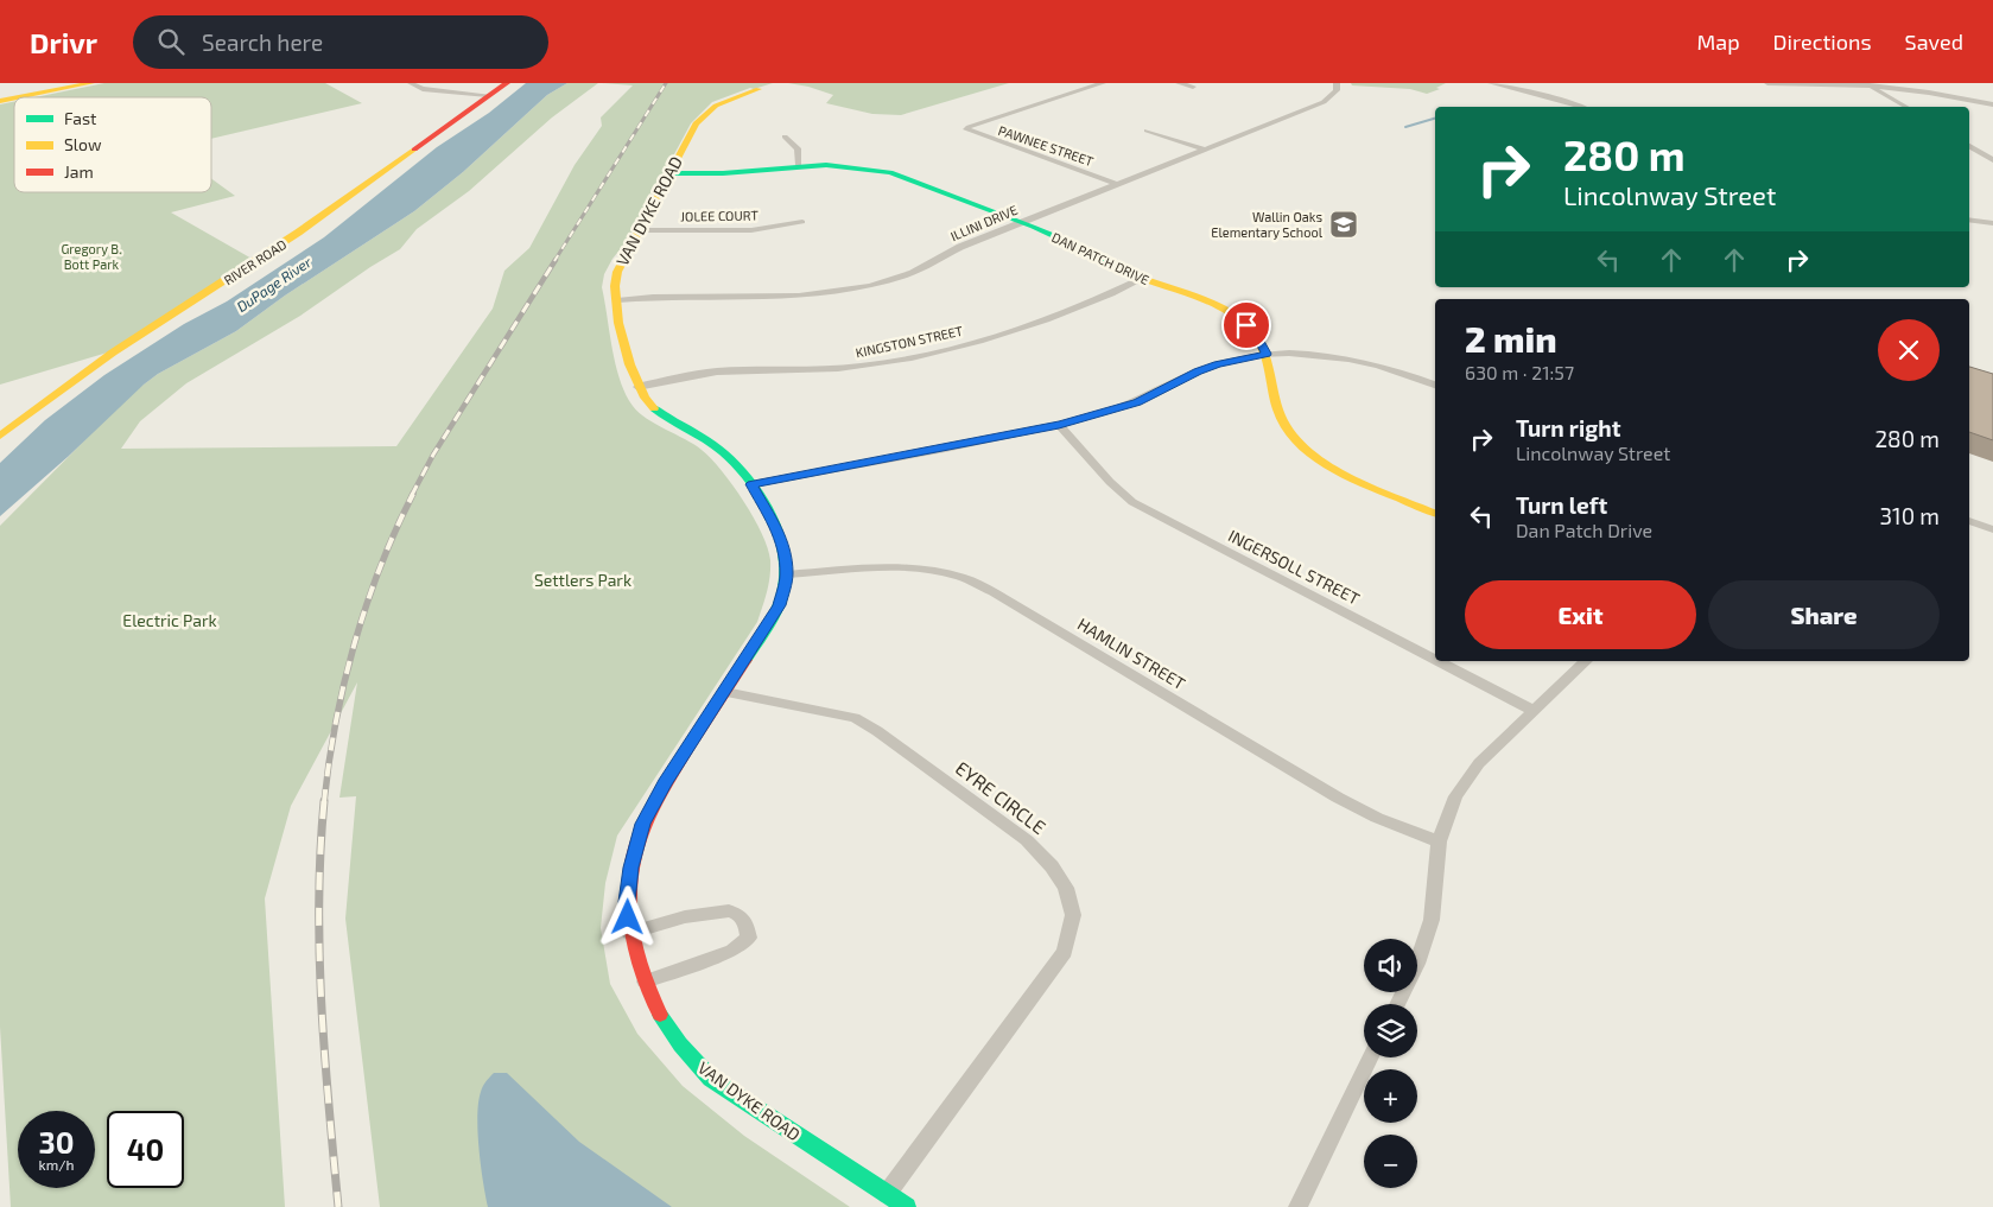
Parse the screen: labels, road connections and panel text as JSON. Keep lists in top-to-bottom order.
{
  "streets": {
    "street": [
      "PAWNEE STREET",
      "VAN DYKE ROAD",
      "JOLEE COURT",
      "ILLINI DRIVE",
      "DAN PATCH DRIVE",
      "RIVER ROAD",
      "KINGSTON STREET",
      "INGERSOLL STREET",
      "HAMLIN STREET",
      "EYRE CIRCLE"
    ]
  },
  "crossings": [
    ["PAWNEE STREET", "ILLINI DRIVE"],
    ["VAN DYKE ROAD", "JOLEE COURT"],
    ["VAN DYKE ROAD", "ILLINI DRIVE"],
    ["VAN DYKE ROAD", "DAN PATCH DRIVE"],
    ["VAN DYKE ROAD", "KINGSTON STREET"],
    ["VAN DYKE ROAD", "HAMLIN STREET"],
    ["VAN DYKE ROAD", "EYRE CIRCLE"],
    ["ILLINI DRIVE", "DAN PATCH DRIVE"],
    ["DAN PATCH DRIVE", "KINGSTON STREET"]
  ],
  "water": ["DuPage River"],
  "parks": ["Gregory B. Bott Park", "Settlers Park", "Electric Park"],
  "places": {
    "school or university": ["Wallin Oaks Elementary School"]
  },
  "legend": ["Fast", "Slow", "Jam"],
  "page": {
    "header": "Drivr",
    "search": "Search here",
    "nav": ["Map", "Directions", "Saved"],
    "turn": ["280 m", "Lincolnway Street"],
    "heading": ["2 min", "630 m · 21:57"],
    "list": [
      {
        "name": "Turn right",
        "note": "Lincolnway Street",
        "value": "280 m"
      },
      {
        "name": "Turn left",
        "note": "Dan Patch Drive",
        "value": "310 m"
      }
    ],
    "buttons": ["Exit", "Share"],
    "map_buttons": ["+", "−"],
    "speed": "30 km/h",
    "limit": "40"
  }
}
